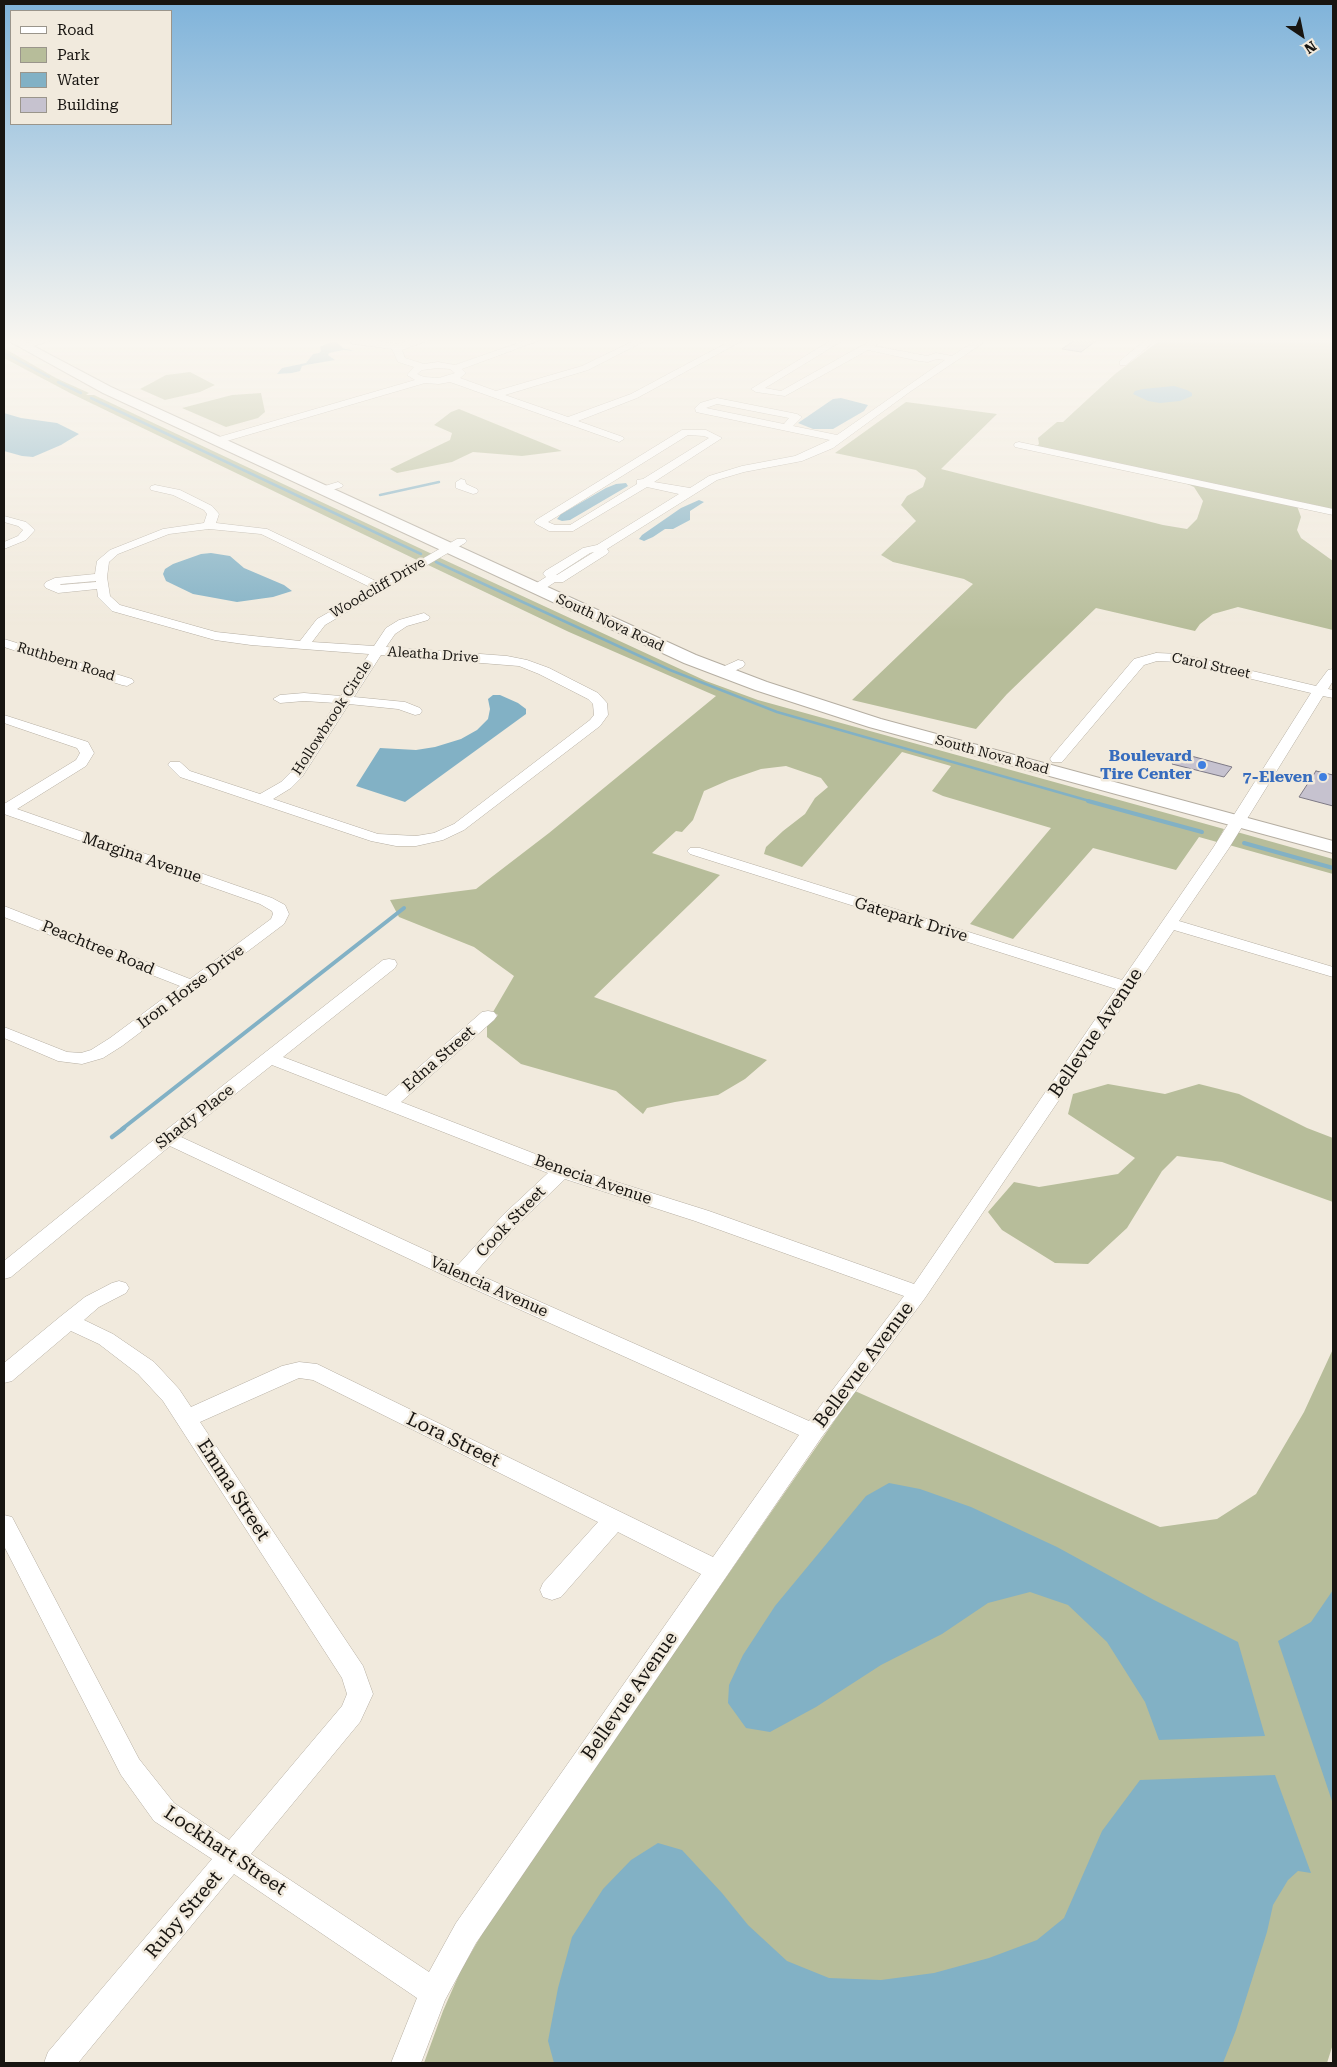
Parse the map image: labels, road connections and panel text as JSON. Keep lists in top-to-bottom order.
{
  "streets": {
    "main road": ["South Nova Road"],
    "street": [
      "Woodcliff Drive",
      "Aleatha Drive",
      "Ruthbern Road",
      "Carol Street",
      "Hollowbrook Circle",
      "Margina Avenue",
      "Gatepark Drive",
      "Peachtree Road",
      "Iron Horse Drive",
      "Bellevue Avenue",
      "Edna Street",
      "Shady Place",
      "Benecia Avenue",
      "Cook Street",
      "Valencia Avenue",
      "Lora Street",
      "Emma Street",
      "Lockhart Street",
      "Ruby Street"
    ]
  },
  "crossings": [
    ["Woodcliff Drive", "South Nova Road"],
    ["Woodcliff Drive", "Aleatha Drive"],
    ["South Nova Road", "Carol Street"],
    ["South Nova Road", "Bellevue Avenue"],
    ["Aleatha Drive", "Hollowbrook Circle"],
    ["Carol Street", "Bellevue Avenue"],
    ["Margina Avenue", "Iron Horse Drive"],
    ["Gatepark Drive", "Bellevue Avenue"],
    ["Peachtree Road", "Iron Horse Drive"],
    ["Bellevue Avenue", "Benecia Avenue"],
    ["Bellevue Avenue", "Valencia Avenue"],
    ["Bellevue Avenue", "Lora Street"],
    ["Bellevue Avenue", "Lockhart Street"],
    ["Edna Street", "Benecia Avenue"],
    ["Shady Place", "Benecia Avenue"],
    ["Shady Place", "Valencia Avenue"],
    ["Benecia Avenue", "Cook Street"],
    ["Cook Street", "Valencia Avenue"],
    ["Lora Street", "Emma Street"],
    ["Emma Street", "Ruby Street"],
    ["Lockhart Street", "Ruby Street"]
  ],
  "places": ["Boulevard Tire Center", "7-Eleven"],
  "legend": [
    "Road",
    "Park",
    "Water",
    "Building"
  ],
  "north": "bottom right"
}
